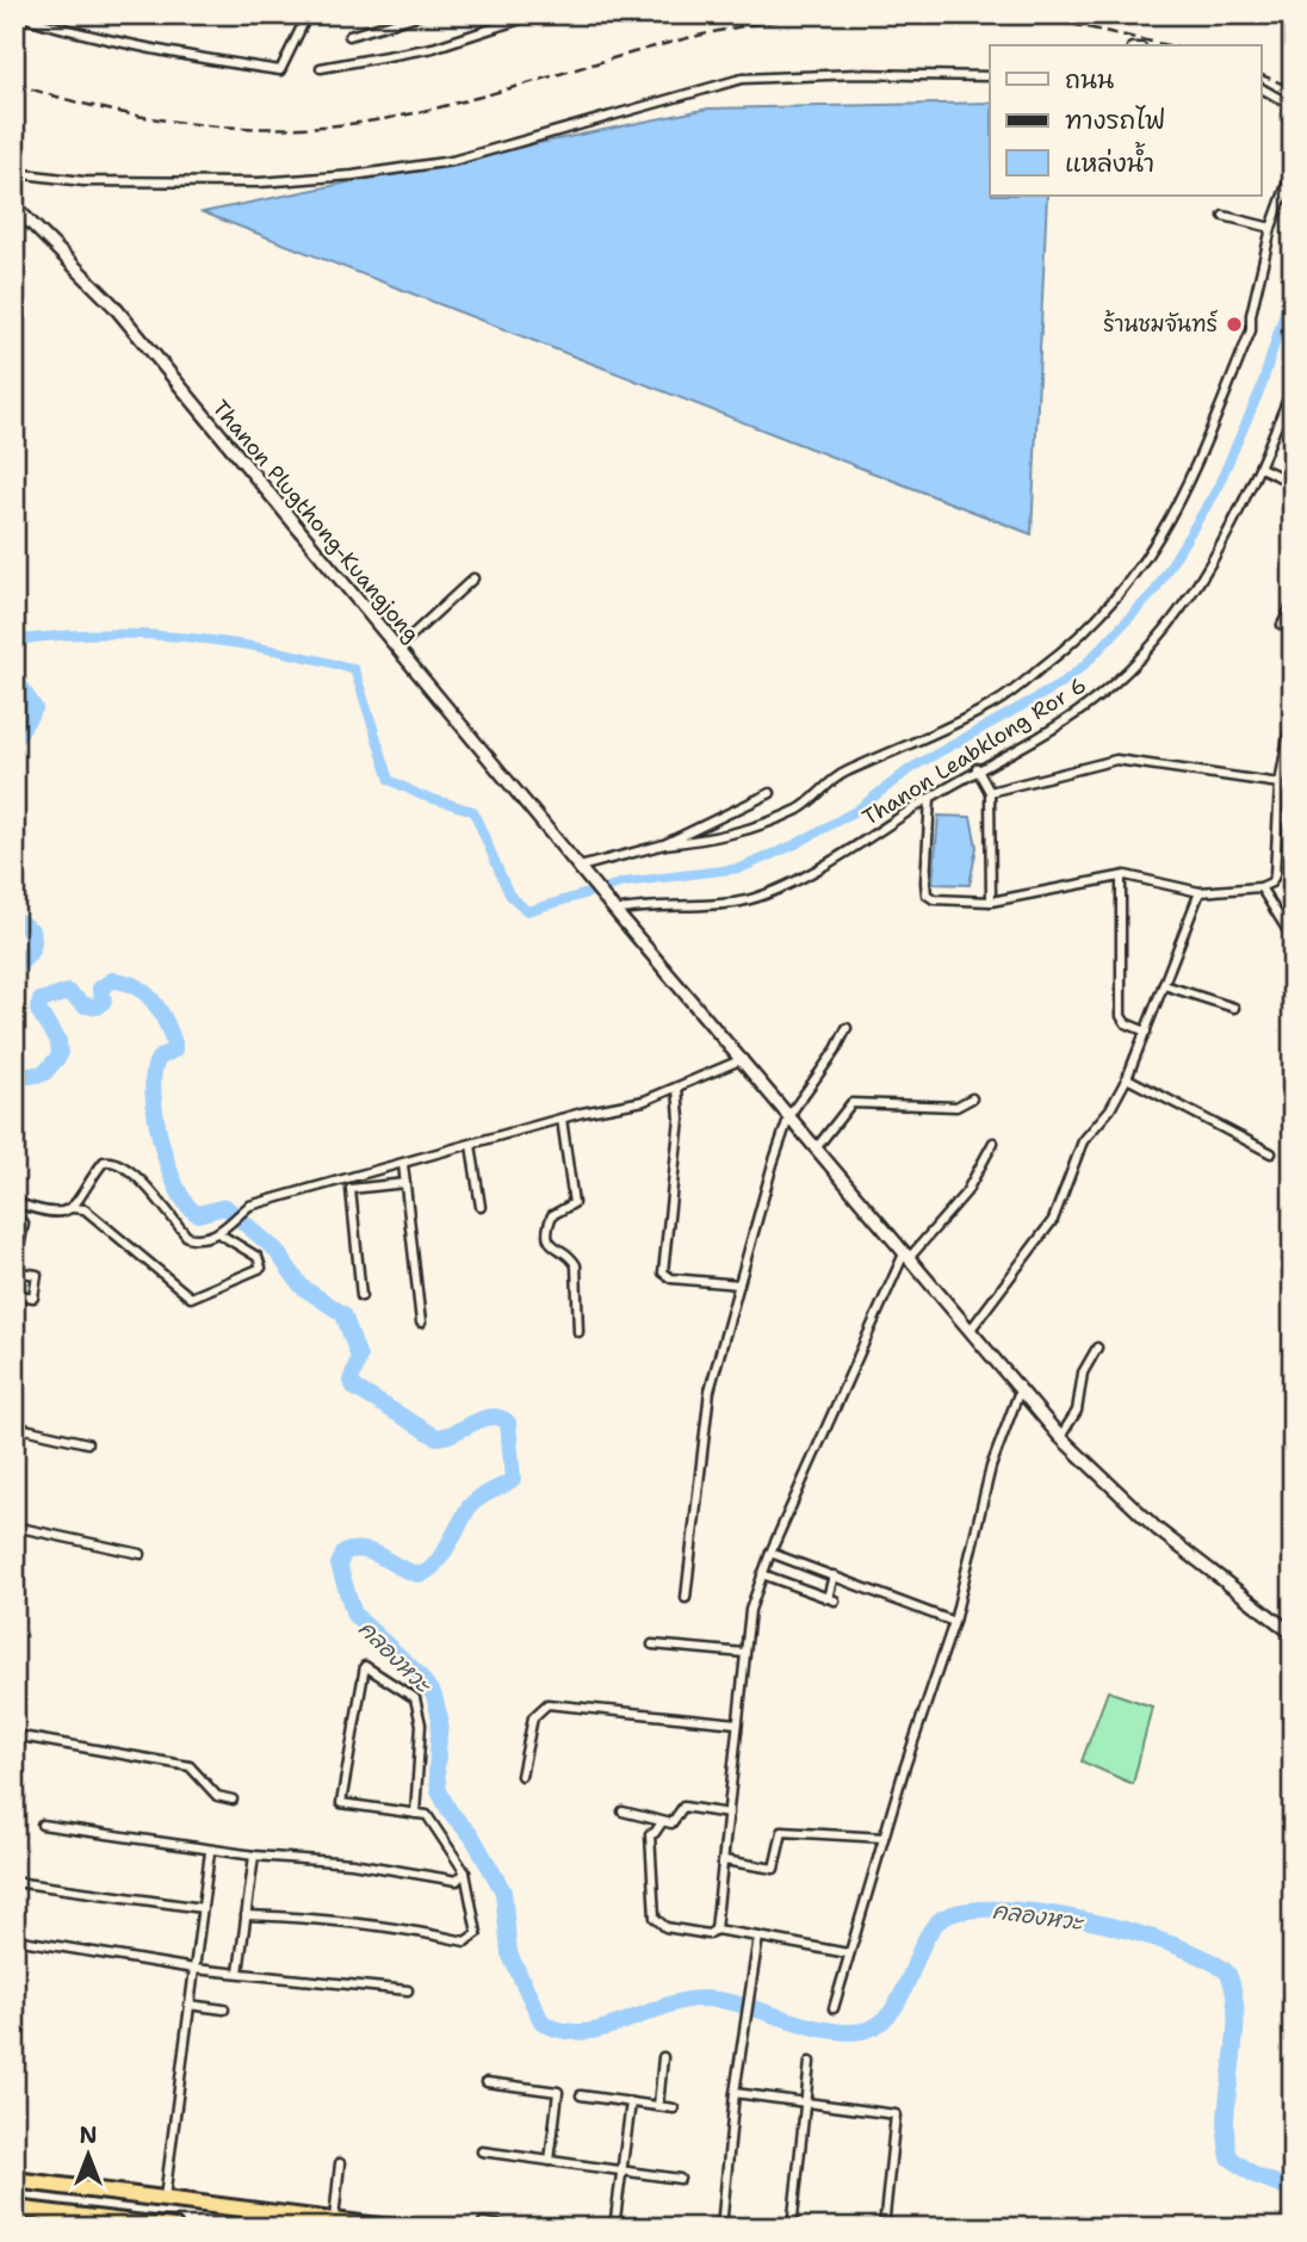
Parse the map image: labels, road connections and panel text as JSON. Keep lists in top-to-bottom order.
{
  "streets": {
    "street": ["Thanon Plugthong-Kuangjong", "Thanon Leabklong Ror 6"]
  },
  "crossings": [
    ["Thanon Plugthong-Kuangjong", "Thanon Leabklong Ror 6"]
  ],
  "water": ["คลองหวะ"],
  "places": ["ร้านชมจันทร์"],
  "legend": ["ถนน", "ทางรถไฟ", "แหล่งน้ำ"],
  "north": "top"
}
